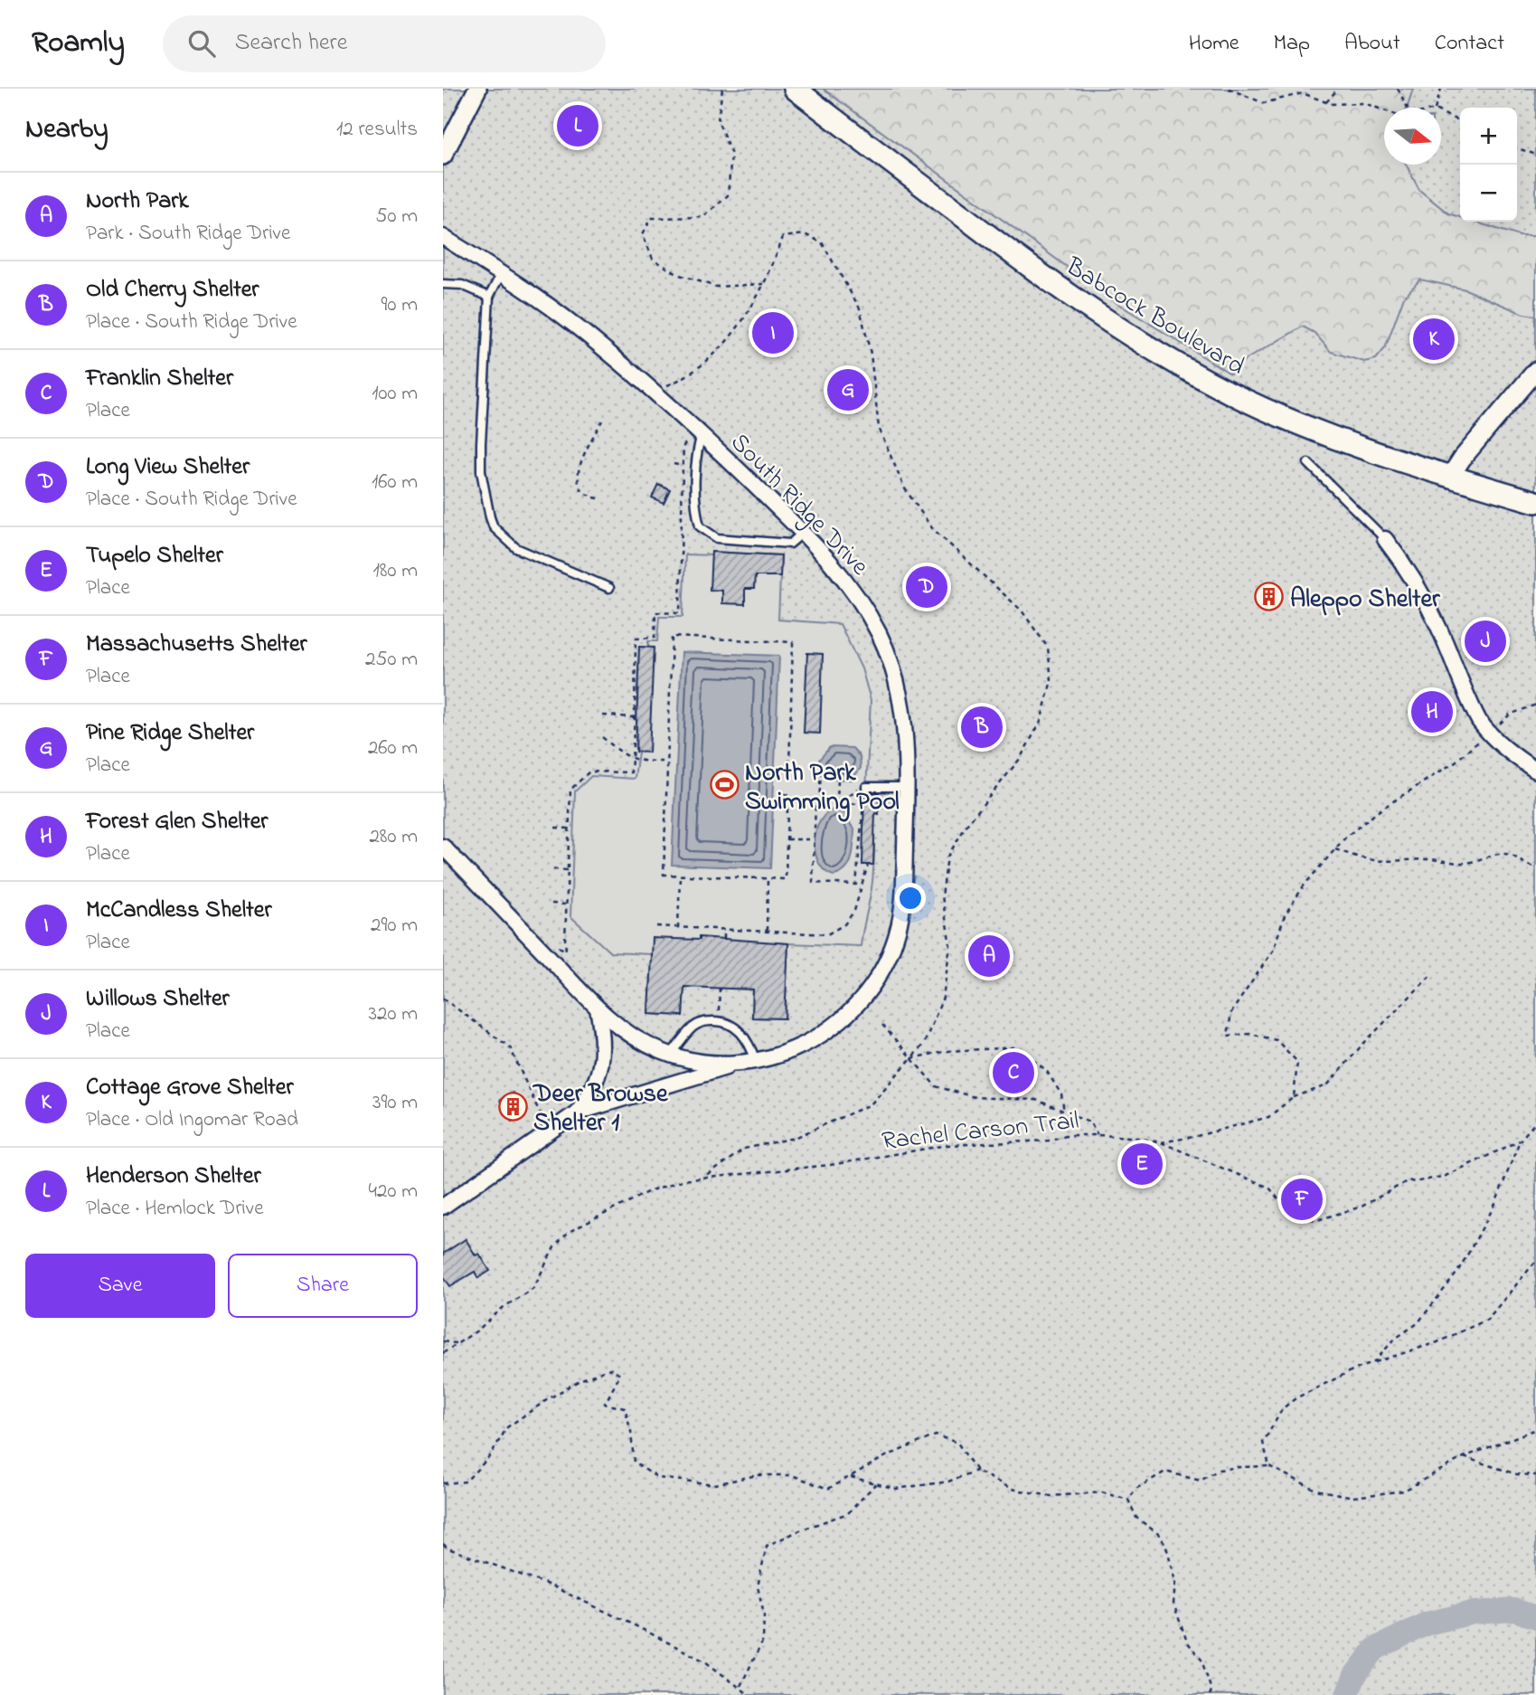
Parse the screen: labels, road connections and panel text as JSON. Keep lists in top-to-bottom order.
{
  "streets": {
    "main road": ["Babcock Boulevard"],
    "street": ["South Ridge Drive"],
    "path": ["Rachel Carson Trail"]
  },
  "places": {
    "building": ["Aleppo Shelter", "Deer Browse Shelter 1"],
    "sports": ["North Park Swimming Pool"]
  },
  "north": "right",
  "page": {
    "header": "Roamly",
    "search": "Search here",
    "nav": [
      "Home",
      "Map",
      "About",
      "Contact"
    ],
    "heading": ["Nearby", "12 results"],
    "pins": [
      "L",
      "I",
      "K",
      "G",
      "D",
      "J",
      "H",
      "B",
      "A",
      "C",
      "E",
      "F"
    ],
    "map_buttons": ["+", "−"],
    "list": [
      {
        "mark": "A",
        "name": "North Park",
        "note": "Park · South Ridge Drive",
        "value": "50 m"
      },
      {
        "mark": "B",
        "name": "Old Cherry Shelter",
        "note": "Place · South Ridge Drive",
        "value": "90 m"
      },
      {
        "mark": "C",
        "name": "Franklin Shelter",
        "note": "Place",
        "value": "100 m"
      },
      {
        "mark": "D",
        "name": "Long View Shelter",
        "note": "Place · South Ridge Drive",
        "value": "160 m"
      },
      {
        "mark": "E",
        "name": "Tupelo Shelter",
        "note": "Place",
        "value": "180 m"
      },
      {
        "mark": "F",
        "name": "Massachusetts Shelter",
        "note": "Place",
        "value": "250 m"
      },
      {
        "mark": "G",
        "name": "Pine Ridge Shelter",
        "note": "Place",
        "value": "260 m"
      },
      {
        "mark": "H",
        "name": "Forest Glen Shelter",
        "note": "Place",
        "value": "280 m"
      },
      {
        "mark": "I",
        "name": "McCandless Shelter",
        "note": "Place",
        "value": "290 m"
      },
      {
        "mark": "J",
        "name": "Willows Shelter",
        "note": "Place",
        "value": "320 m"
      },
      {
        "mark": "K",
        "name": "Cottage Grove Shelter",
        "note": "Place · Old Ingomar Road",
        "value": "390 m"
      },
      {
        "mark": "L",
        "name": "Henderson Shelter",
        "note": "Place · Hemlock Drive",
        "value": "420 m"
      }
    ],
    "buttons": ["Save", "Share"]
  }
}
